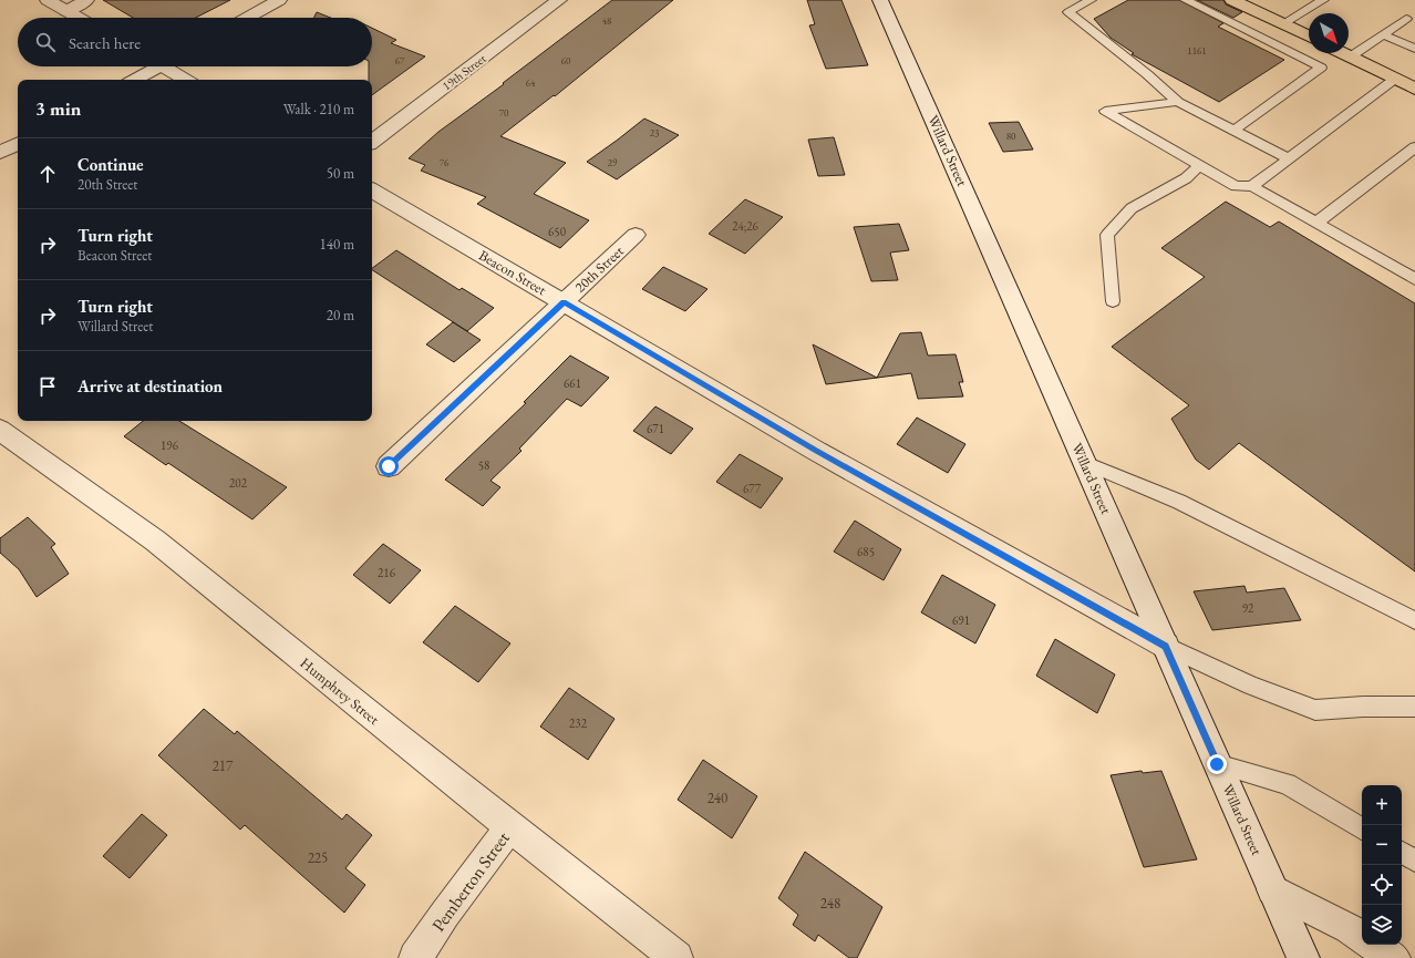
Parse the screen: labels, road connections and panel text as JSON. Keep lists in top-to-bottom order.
{
  "streets": {
    "street": [
      "19th Street",
      "Willard Street",
      "20th Street",
      "Beacon Street",
      "Humphrey Street",
      "Pemberton Street"
    ]
  },
  "crossings": [
    ["Willard Street", "Beacon Street"],
    ["20th Street", "Beacon Street"],
    ["Humphrey Street", "Pemberton Street"]
  ],
  "house_numbers": [
    "48",
    "1161",
    "67",
    "60",
    "64",
    "70",
    "23",
    "80",
    "76",
    "29",
    "24;26",
    "650",
    "661",
    "671",
    "196",
    "58",
    "202",
    "677",
    "685",
    "216",
    "92",
    "691",
    "232",
    "217",
    "240",
    "225",
    "248"
  ],
  "north": "bottom right",
  "page": {
    "search": "Search here",
    "heading": ["3 min", "Walk · 210 m"],
    "list": [
      ["Continue", "20th Street", "50 m"],
      ["Turn right", "Beacon Street", "140 m"],
      ["Turn right", "Willard Street", "20 m"],
      "Arrive at destination"
    ],
    "map_buttons": ["+", "−"]
  }
}
